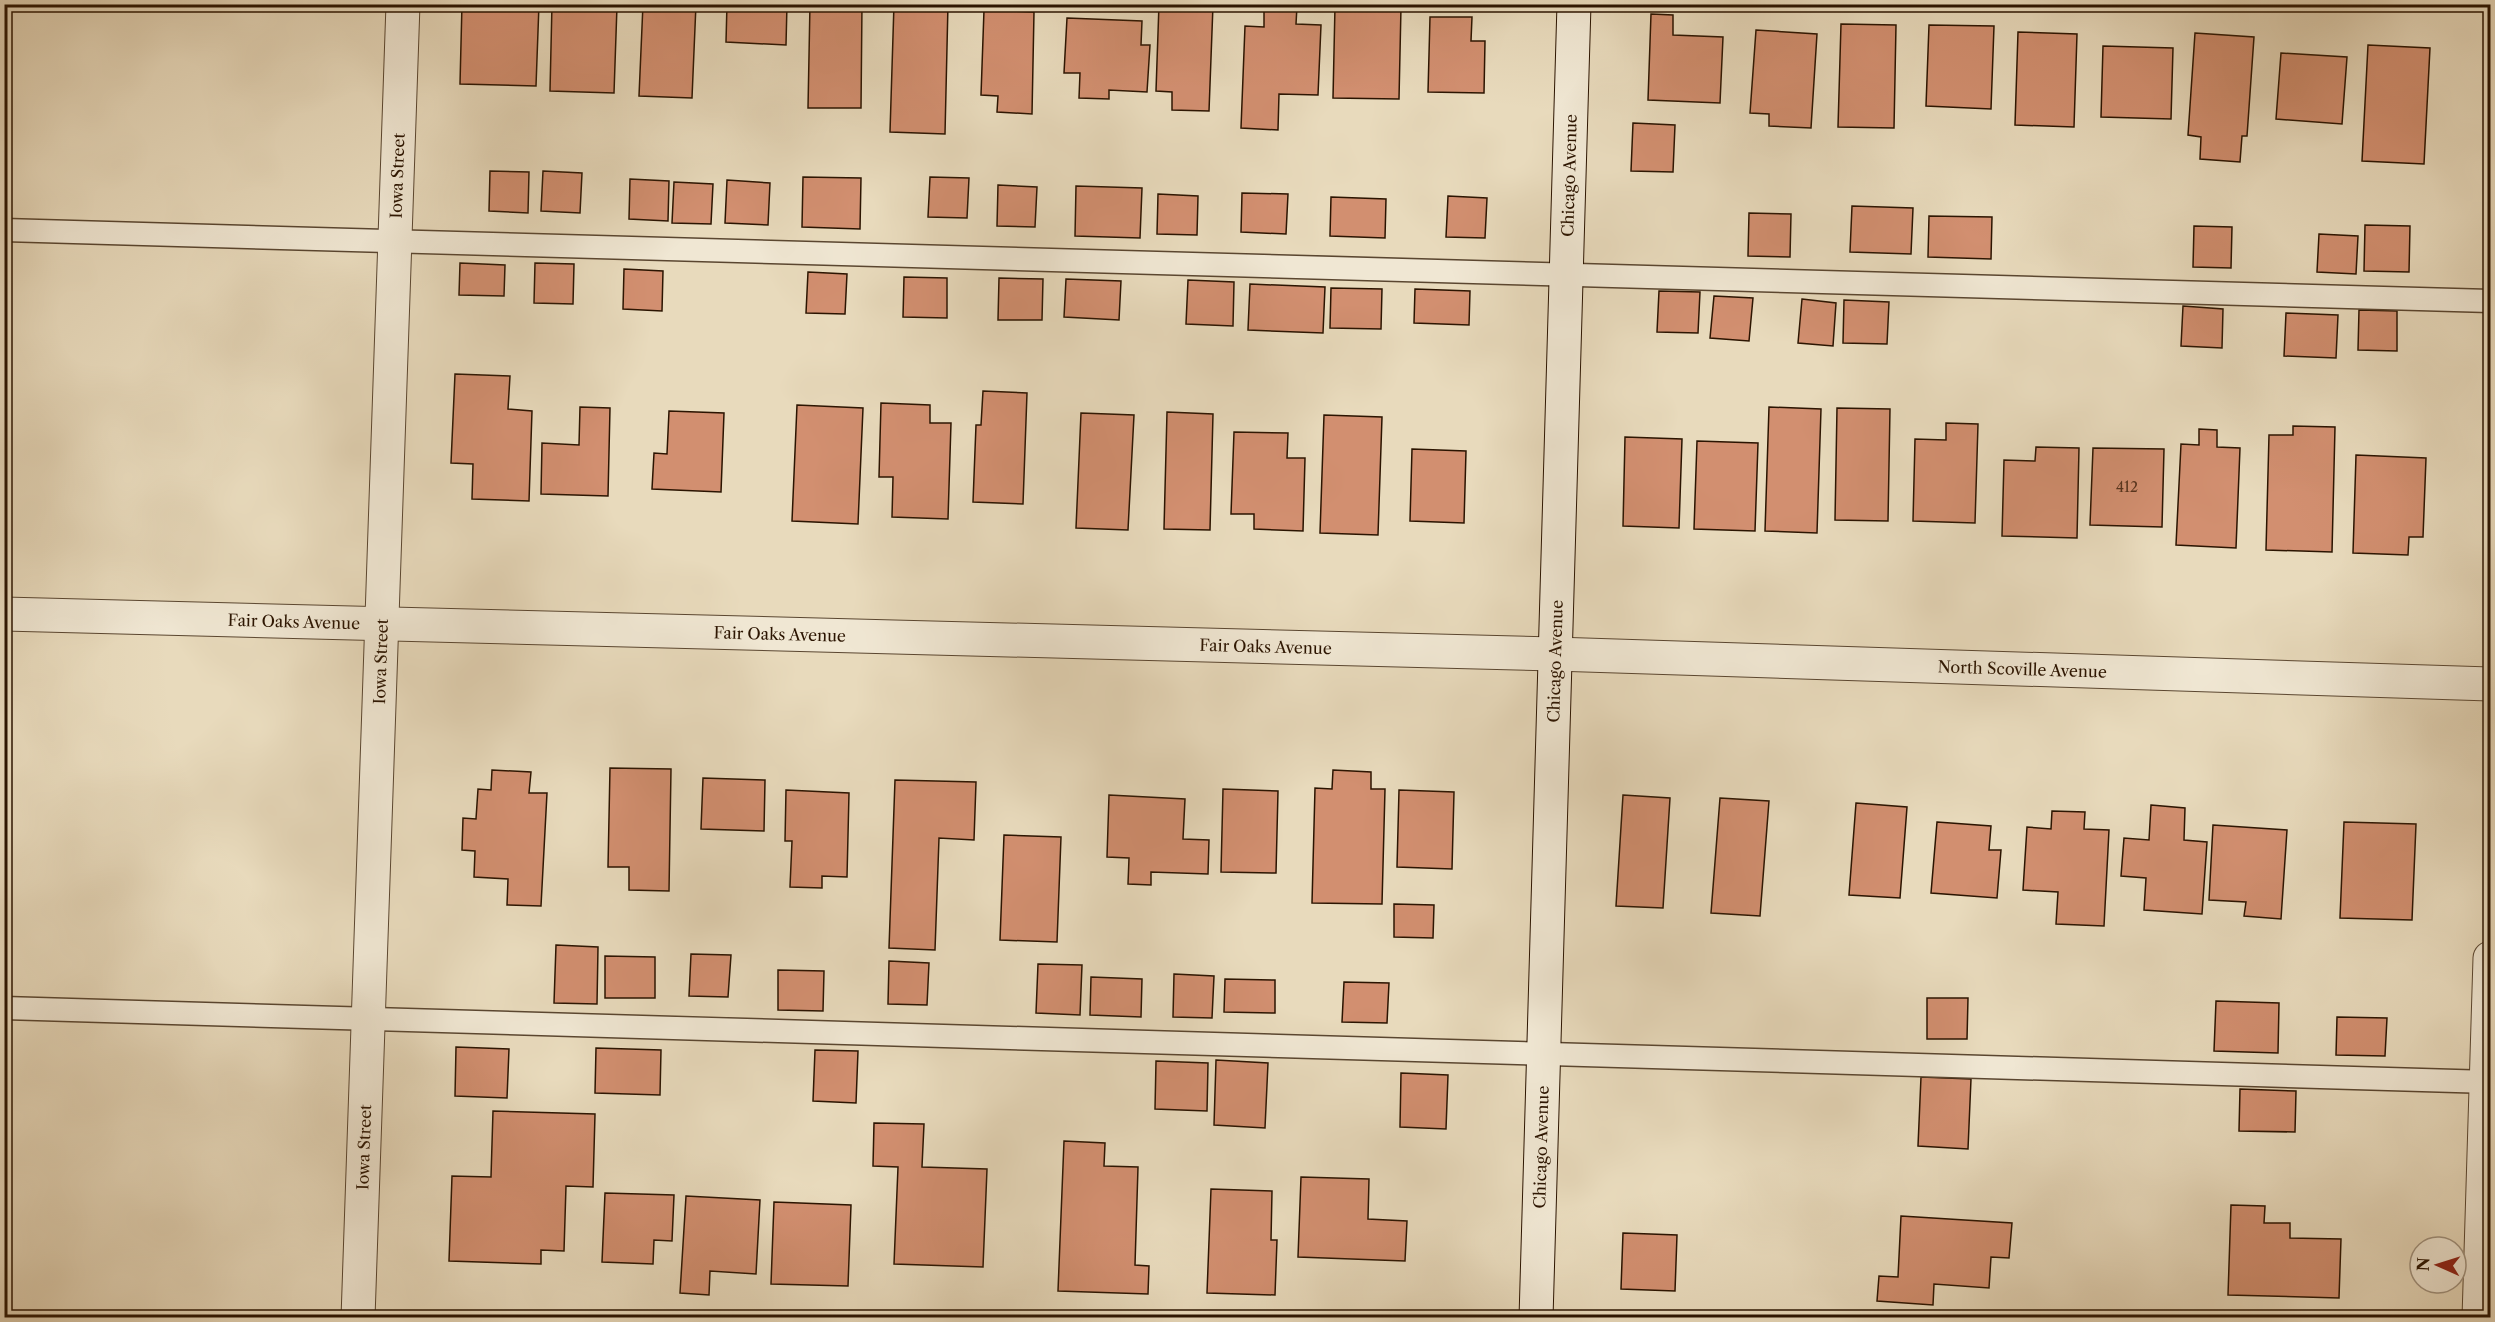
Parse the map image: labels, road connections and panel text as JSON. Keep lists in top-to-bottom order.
{
  "streets": {
    "street": [
      "Iowa Street",
      "Chicago Avenue",
      "Fair Oaks Avenue",
      "North Scoville Avenue"
    ]
  },
  "crossings": [
    ["Iowa Street", "Fair Oaks Avenue"],
    ["Chicago Avenue", "Fair Oaks Avenue"],
    ["Chicago Avenue", "North Scoville Avenue"],
    ["Fair Oaks Avenue", "North Scoville Avenue"]
  ],
  "house_numbers": ["412"],
  "north": "left"
}
